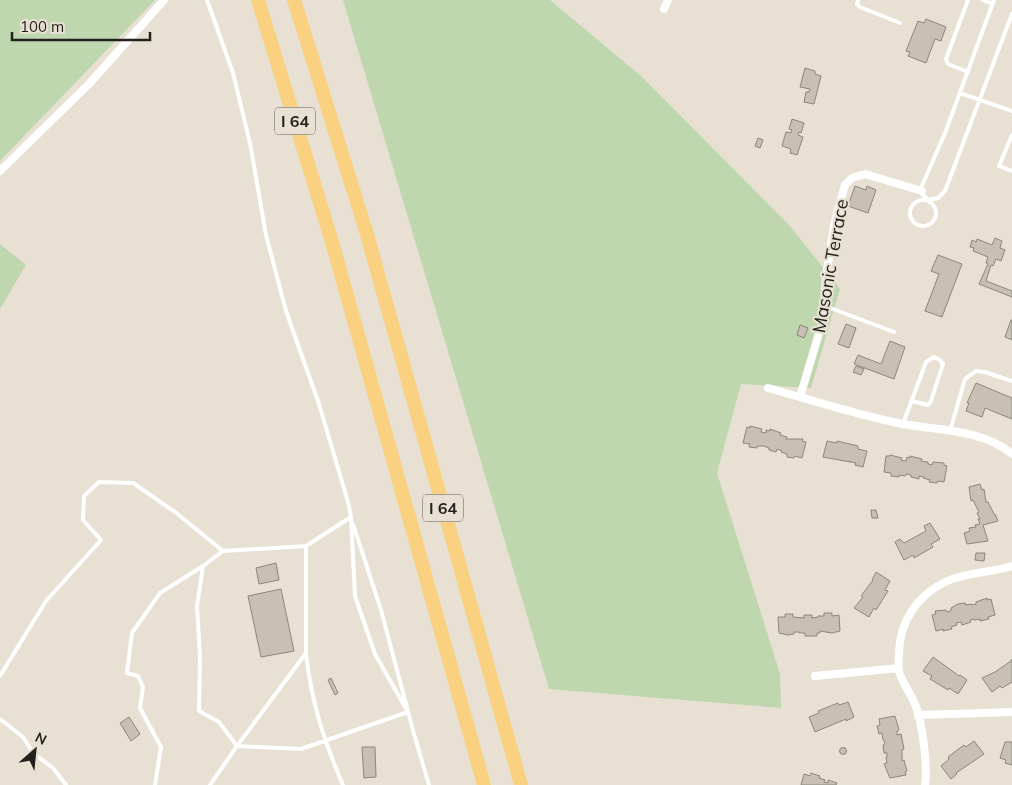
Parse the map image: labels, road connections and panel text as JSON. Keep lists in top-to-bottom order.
{
  "streets": {
    "highway": ["I 64"],
    "street": ["Masonic Terrace"]
  },
  "scale_bar": "100 m",
  "north": "top right"
}
